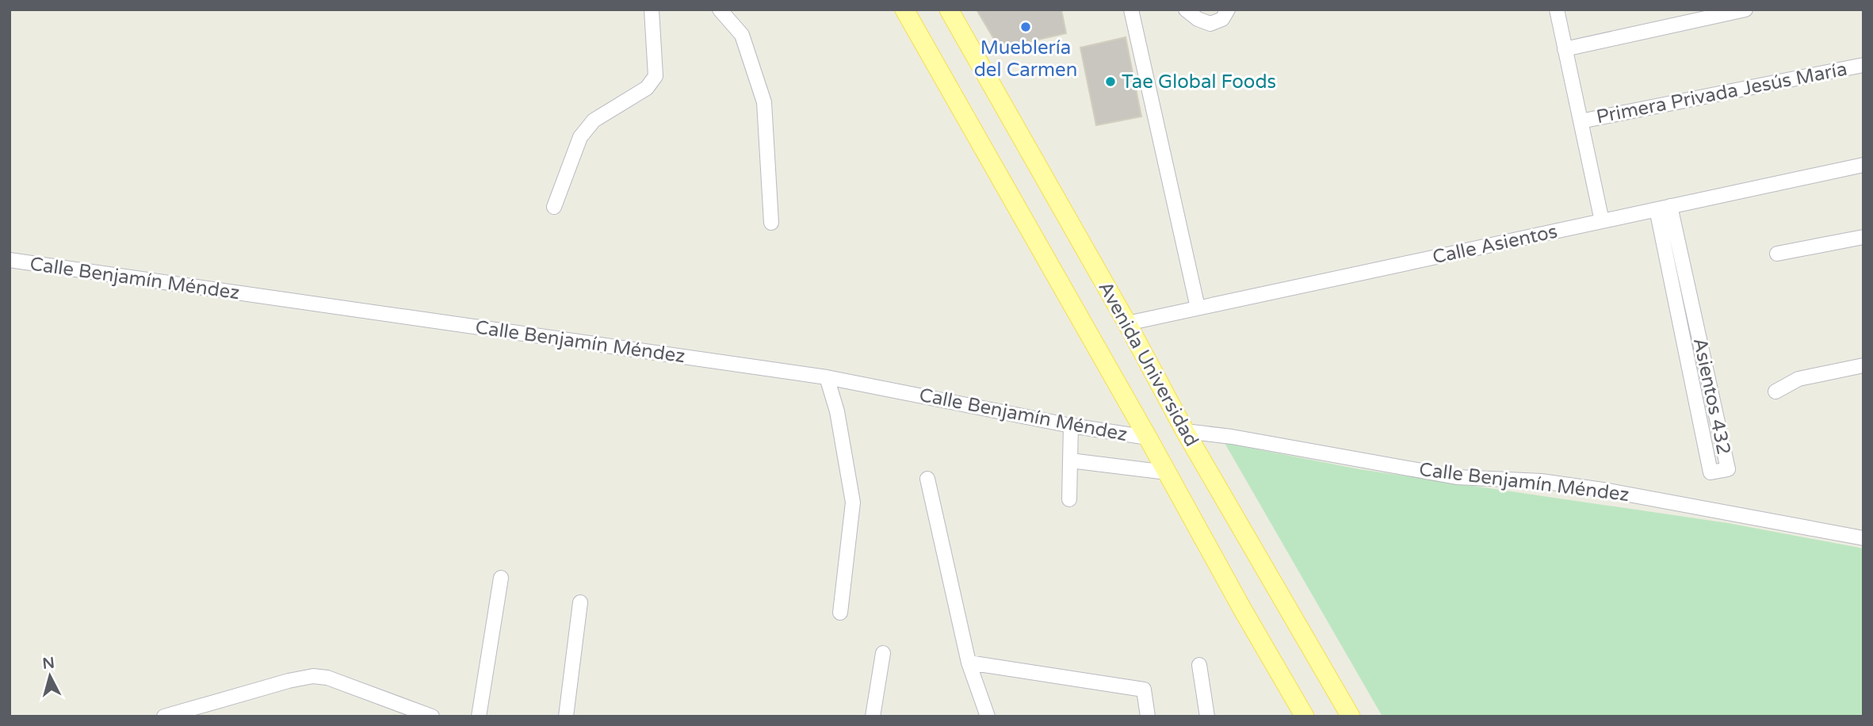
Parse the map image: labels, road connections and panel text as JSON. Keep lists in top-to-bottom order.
{
  "streets": {
    "main road": ["Avenida Universidad"],
    "street": [
      "Primera Privada Jesús María",
      "Calle Asientos",
      "Calle Benjamín Méndez",
      "Asientos 432"
    ]
  },
  "crossings": [
    ["Calle Asientos", "Avenida Universidad"],
    ["Calle Asientos", "Asientos 432"],
    ["Calle Benjamín Méndez", "Avenida Universidad"]
  ],
  "places": ["Mueblería del Carmen", "Tae Global Foods"],
  "north": "top"
}
